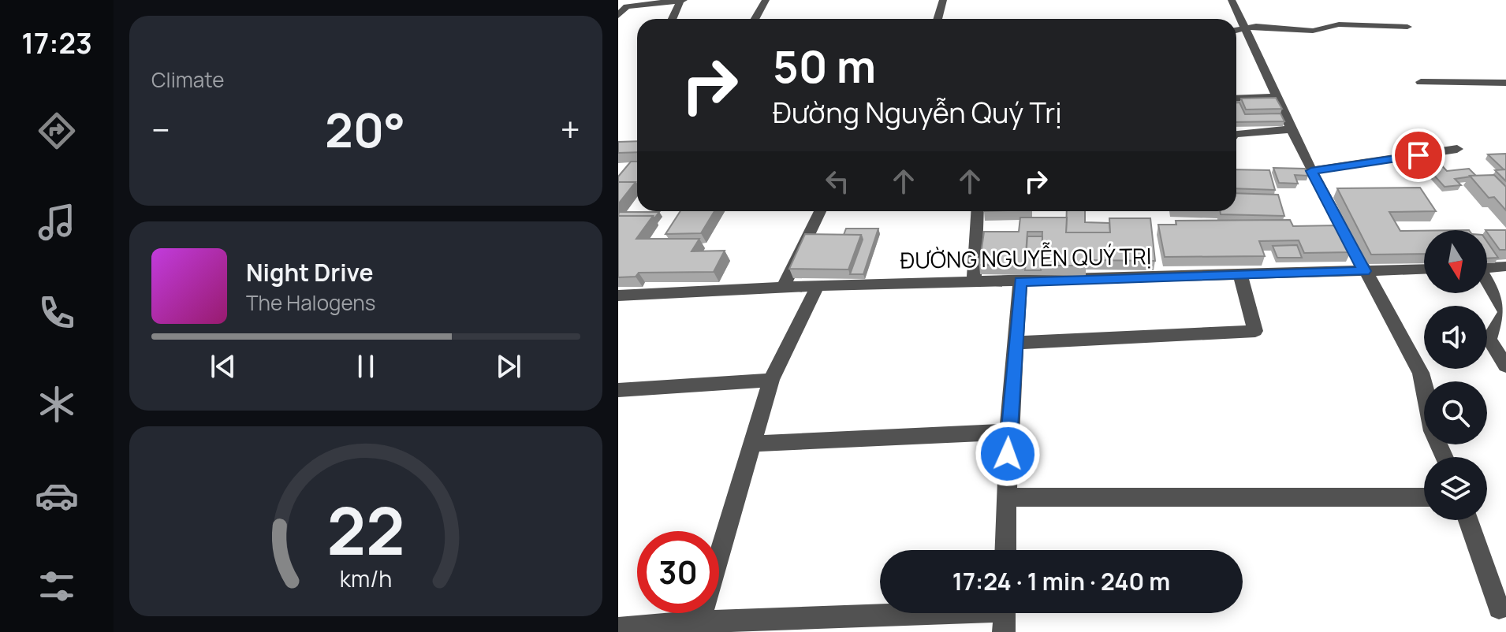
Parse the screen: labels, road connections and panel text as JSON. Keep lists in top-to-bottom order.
{
  "streets": {
    "street": ["ĐƯỜNG NGUYỄN QUÝ TRỊ"]
  },
  "north": "bottom",
  "page": {
    "tabs": "17:23",
    "tile": "Climate",
    "turn": ["50 m", "Đường Nguyễn Quý Trị"],
    "heat": ["−", "20°", "+"],
    "song": ["Night Drive", "The Halogens"],
    "limit": "30",
    "trip": "17:24 · 1 min · 240 m",
    "gauge": ["22", "km/h"]
  }
}
